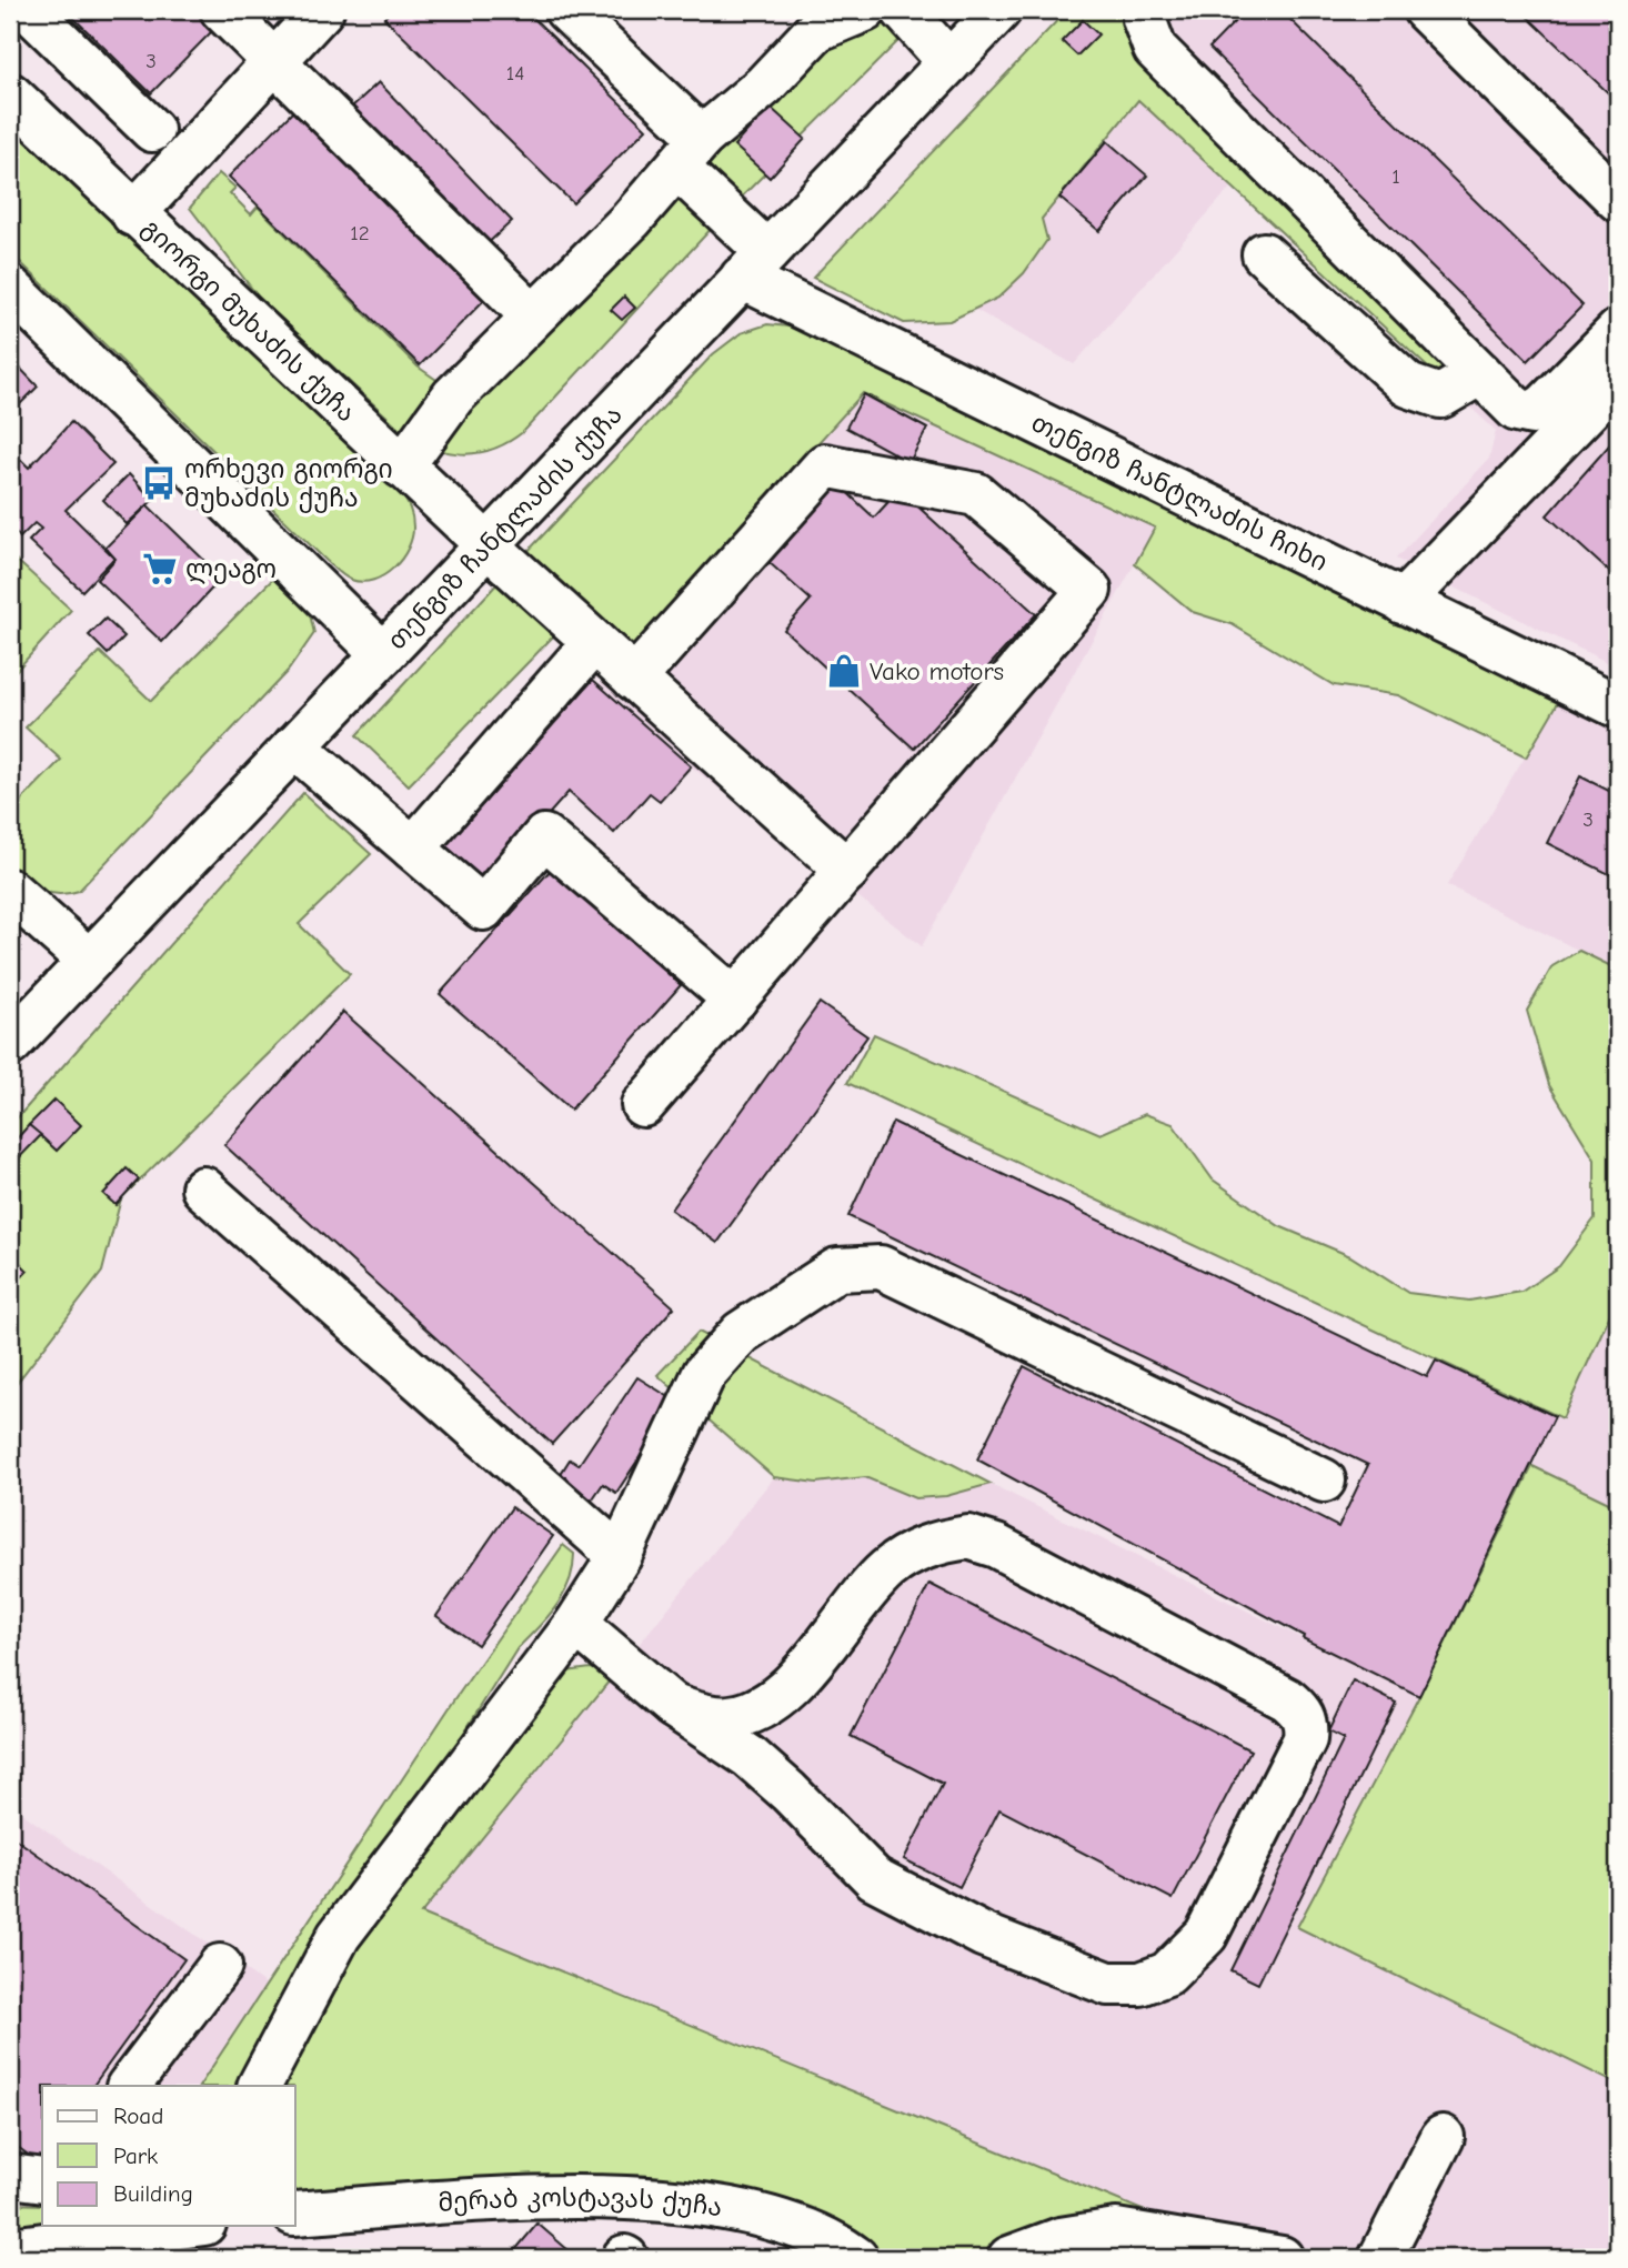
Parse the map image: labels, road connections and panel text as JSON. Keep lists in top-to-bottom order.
{
  "streets": {
    "street": [
      "გიორგი მუხაძის ქუჩა",
      "თენგიზ ჩანტლაძის ჩიხი",
      "თენგიზ ჩანტლაძის ქუჩა",
      "მერაბ კოსტავას ქუჩა"
    ]
  },
  "crossings": [
    ["გიორგი მუხაძის ქუჩა", "თენგიზ ჩანტლაძის ქუჩა"],
    ["თენგიზ ჩანტლაძის ჩიხი", "თენგიზ ჩანტლაძის ქუჩა"]
  ],
  "places": {
    "bus stop": ["ორხევი გიორგი მუხაძის ქუჩა"],
    "supermarket": ["ლეაგო"],
    "shop": ["Vako motors"]
  },
  "house_numbers": [
    "3",
    "14",
    "1",
    "12",
    "3"
  ],
  "legend": ["Road", "Park", "Building"]
}
